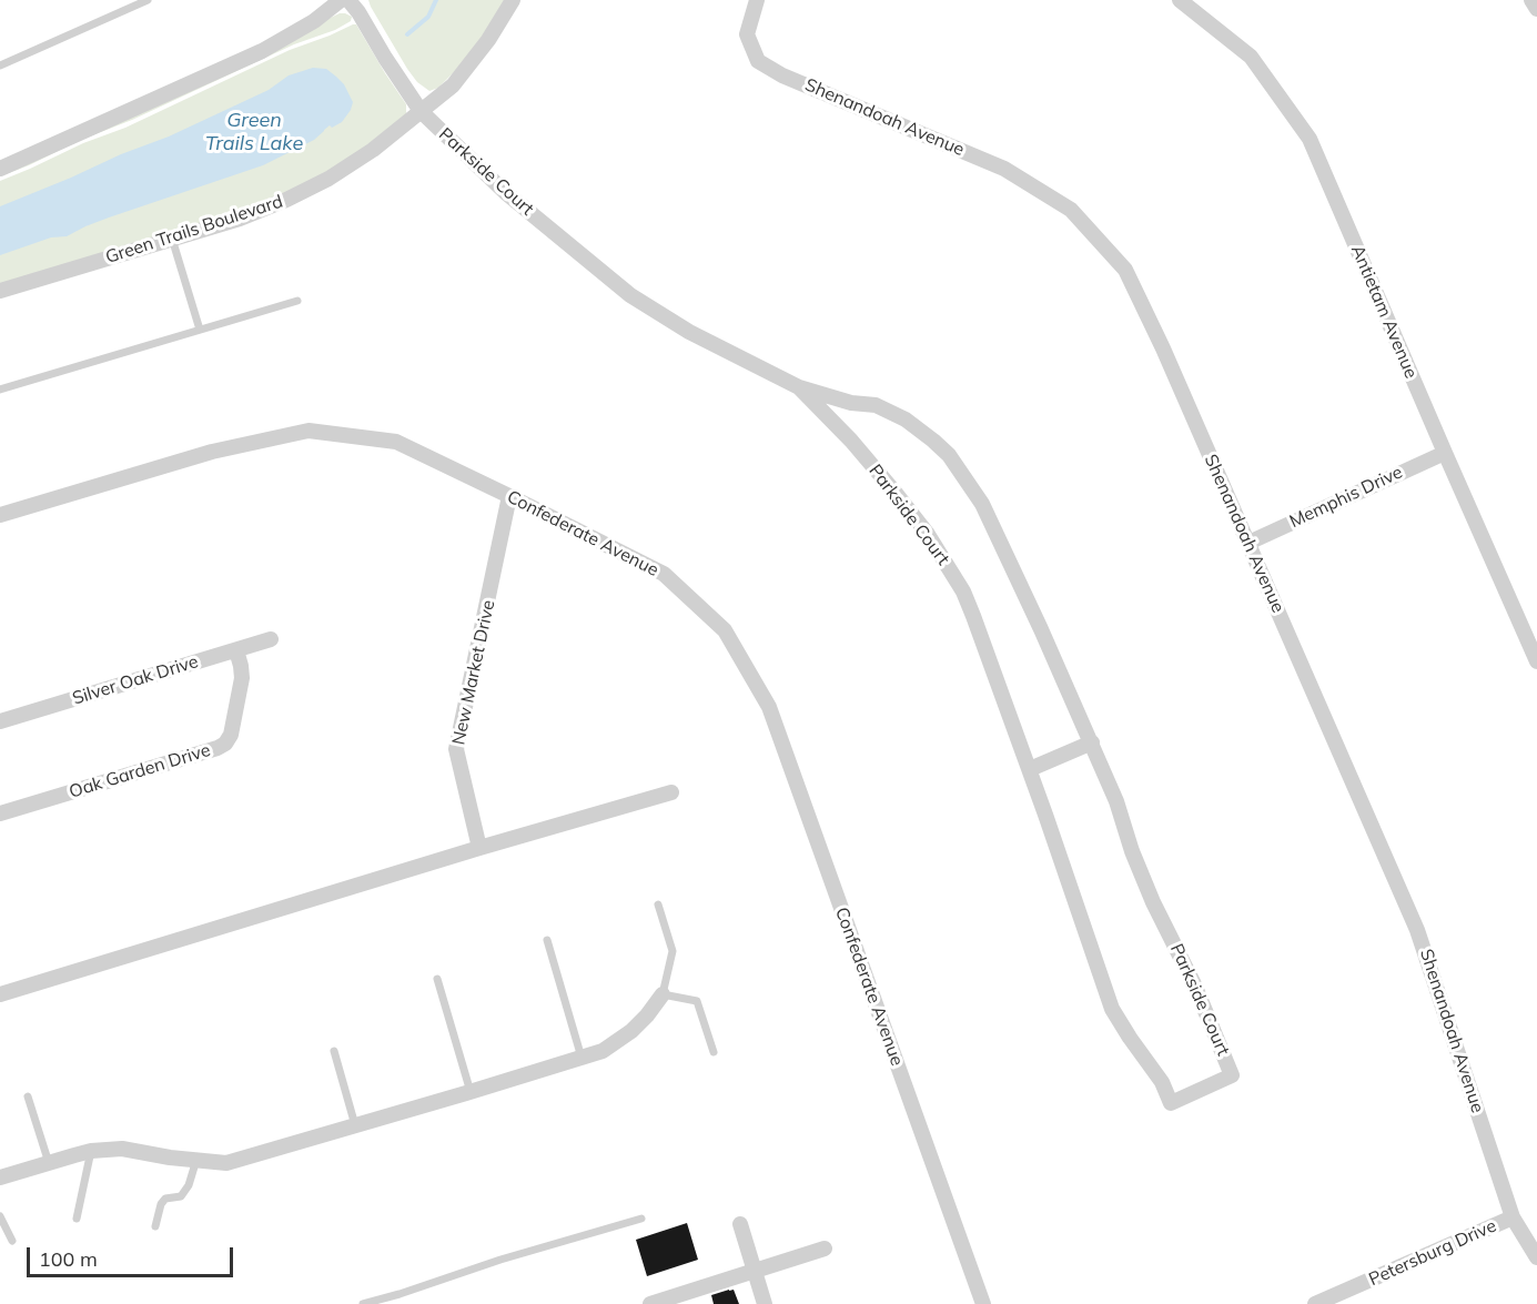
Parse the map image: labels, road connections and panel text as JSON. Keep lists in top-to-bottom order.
{
  "streets": {
    "street": [
      "Shenandoah Avenue",
      "Parkside Court",
      "Green Trails Boulevard",
      "Antietam Avenue",
      "Memphis Drive",
      "Confederate Avenue",
      "New Market Drive",
      "Silver Oak Drive",
      "Oak Garden Drive",
      "Petersburg Drive"
    ]
  },
  "crossings": [
    ["Shenandoah Avenue", "Memphis Drive"],
    ["Shenandoah Avenue", "Petersburg Drive"],
    ["Parkside Court", "Green Trails Boulevard"],
    ["Antietam Avenue", "Memphis Drive"],
    ["Confederate Avenue", "New Market Drive"],
    ["Silver Oak Drive", "Oak Garden Drive"]
  ],
  "water": ["Green Trails Lake"],
  "scale_bar": "100 m"
}
